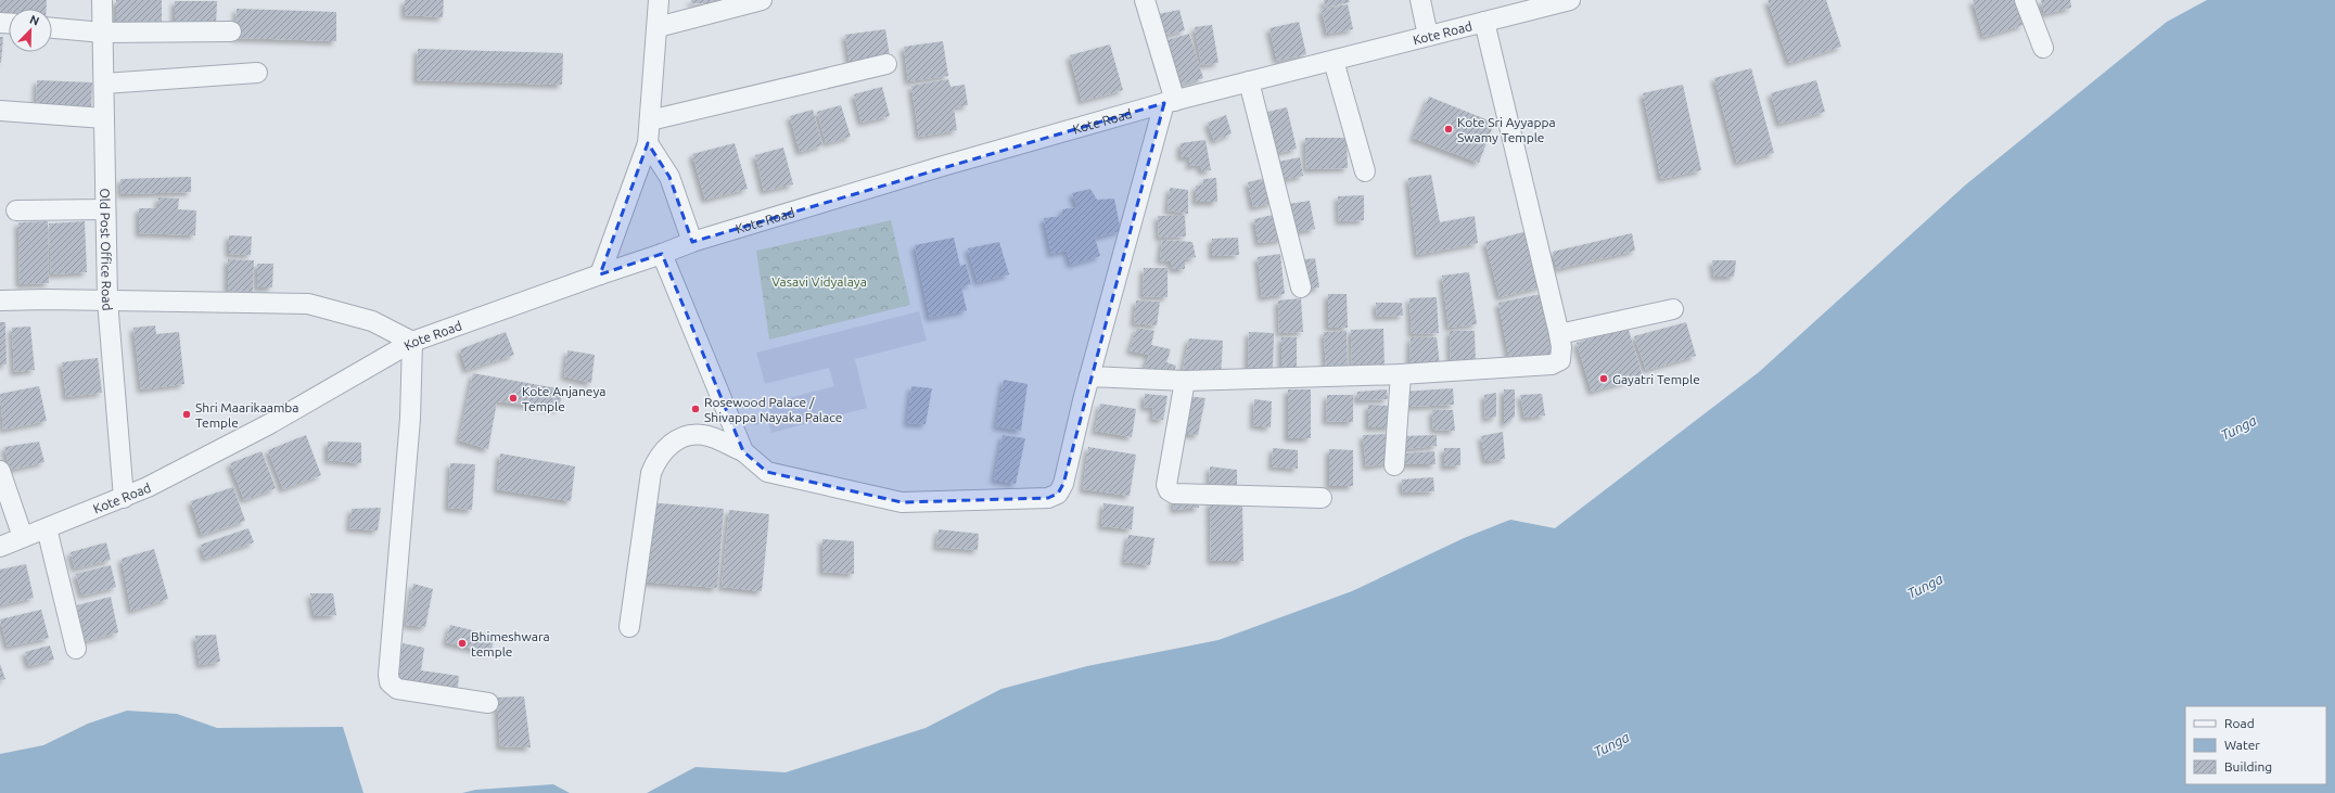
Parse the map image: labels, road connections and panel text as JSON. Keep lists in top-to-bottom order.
{
  "streets": {
    "street": ["Kote Road", "Old Post Office Road"]
  },
  "crossings": [
    ["Kote Road", "Old Post Office Road"]
  ],
  "water": ["Tunga"],
  "parks": ["Vasavi Vidyalaya"],
  "places": [
    "Kote Sri Ayyappa Swamy Temple",
    "Gayatri Temple",
    "Kote Anjaneya Temple",
    "Rosewood Palace / Shivappa Nayaka Palace",
    "Shri Maarikaamba Temple",
    "Bhimeshwara temple"
  ],
  "legend": ["Road", "Water", "Building"],
  "north": "top right"
}
